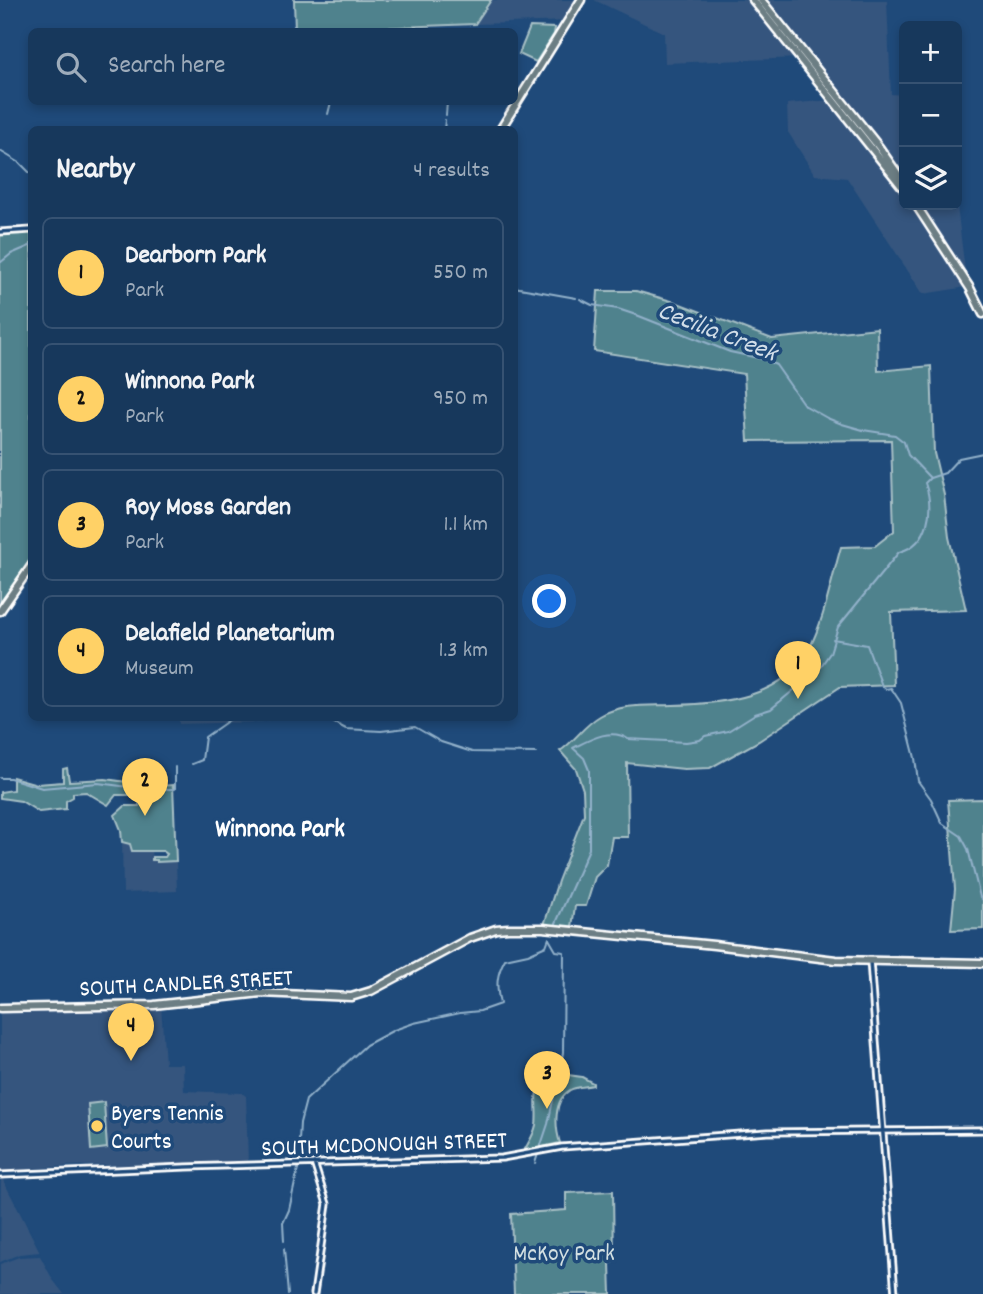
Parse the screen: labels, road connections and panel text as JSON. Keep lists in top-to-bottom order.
{
  "streets": {
    "main road": ["SOUTH CANDLER STREET"],
    "street": ["SOUTH MCDONOUGH STREET"]
  },
  "districts": ["Winnona Park"],
  "water": ["Cecilia Creek"],
  "parks": ["McKoy Park"],
  "places": ["Byers Tennis Courts"],
  "page": {
    "map_buttons": ["+", "−"],
    "search": "Search here",
    "heading": ["Nearby", "4 results"],
    "list": [
      {
        "mark": "1",
        "name": "Dearborn Park",
        "note": "Park",
        "value": "550 m"
      },
      {
        "mark": "2",
        "name": "Winnona Park",
        "note": "Park",
        "value": "950 m"
      },
      {
        "mark": "3",
        "name": "Roy Moss Garden",
        "note": "Park",
        "value": "1.1 km"
      },
      {
        "mark": "4",
        "name": "Delafield Planetarium",
        "note": "Museum",
        "value": "1.3 km"
      }
    ],
    "pins": [
      "1",
      "2",
      "4",
      "3"
    ]
  }
}
